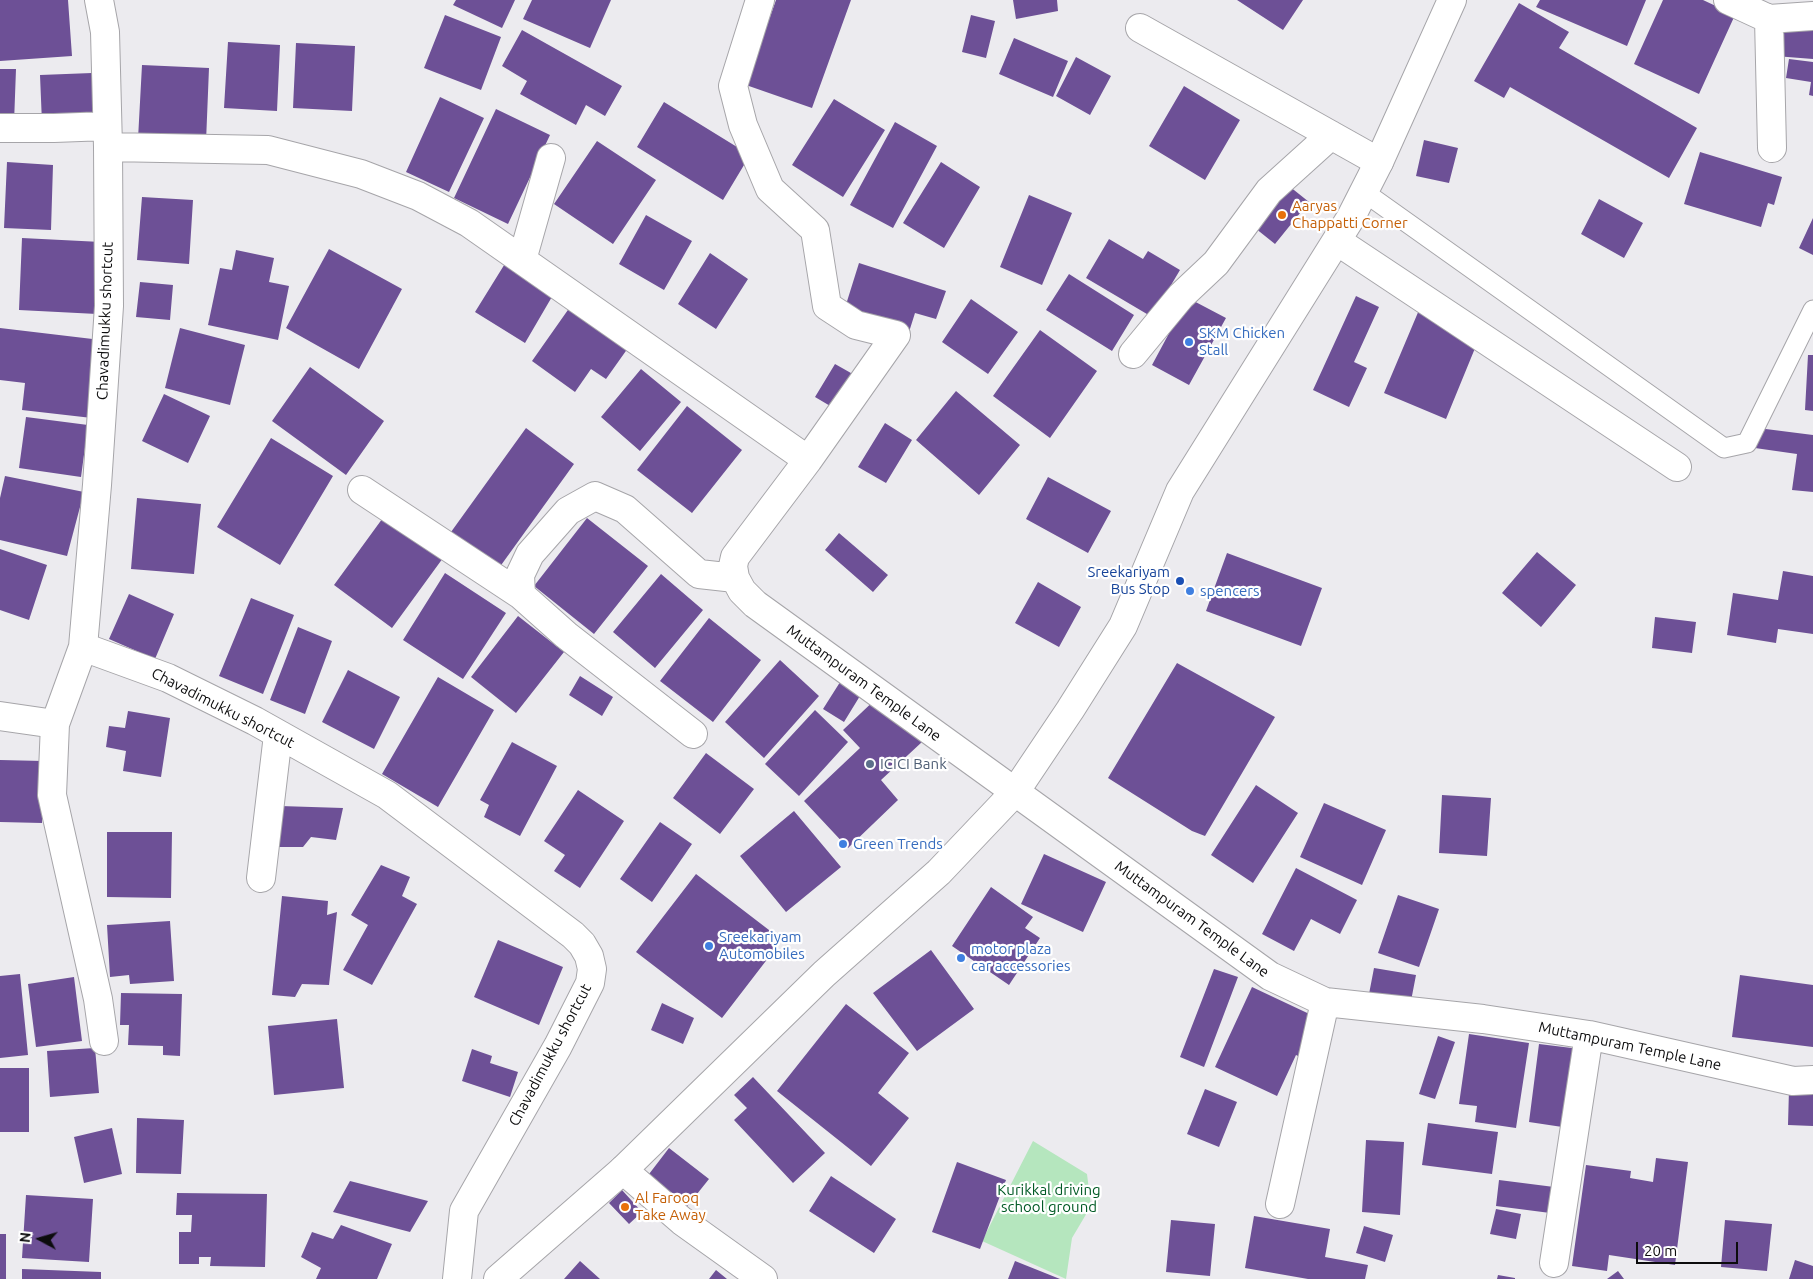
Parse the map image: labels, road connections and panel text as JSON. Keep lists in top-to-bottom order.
{
  "streets": {
    "street": ["Chavadimukku shortcut", "Muttampuram Temple Lane"]
  },
  "parks": ["Kurikkal driving school ground"],
  "places": [
    "Aaryas Chappatti Corner",
    "SKM Chicken Stall",
    "Sreekariyam Bus Stop",
    "spencers",
    "ICICI Bank",
    "Green Trends",
    "Sreekariyam Automobiles",
    "motor plaza car accessories",
    "Al Farooq Take Away"
  ],
  "scale_bar": "20 m",
  "north": "left"
}
